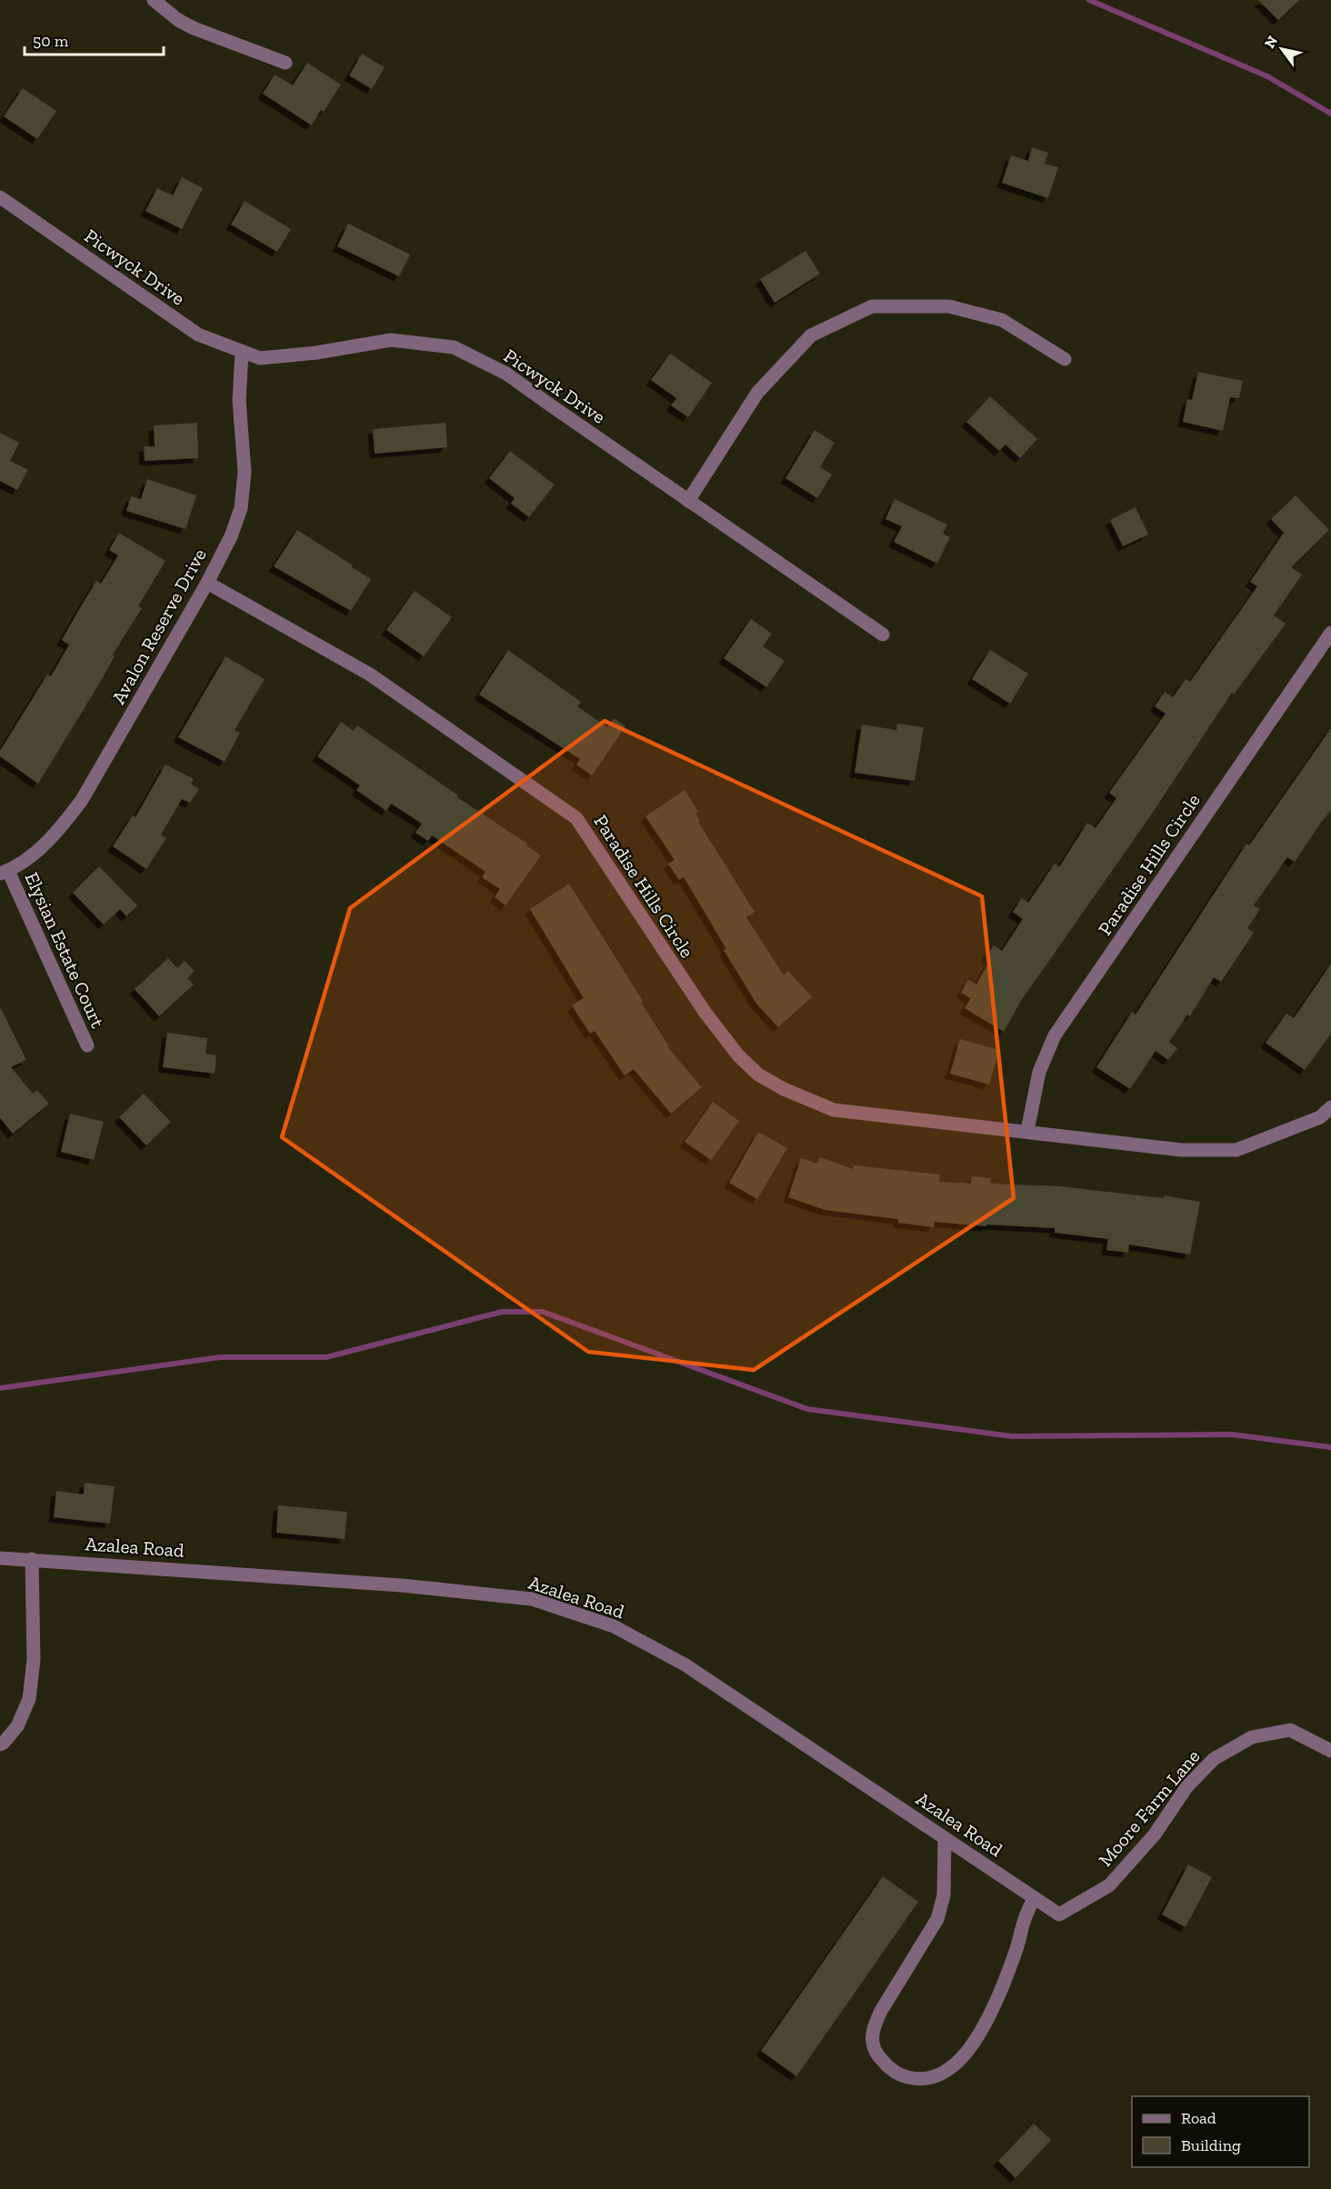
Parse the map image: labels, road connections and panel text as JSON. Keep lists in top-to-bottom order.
{
  "streets": {
    "street": [
      "Picwyck Drive",
      "Avalon Reserve Drive",
      "Paradise Hills Circle",
      "Elysian Estate Court",
      "Azalea Road",
      "Moore Farm Lane"
    ]
  },
  "crossings": [
    ["Picwyck Drive", "Avalon Reserve Drive"],
    ["Avalon Reserve Drive", "Paradise Hills Circle"],
    ["Avalon Reserve Drive", "Elysian Estate Court"],
    ["Azalea Road", "Moore Farm Lane"]
  ],
  "legend": ["Road", "Building"],
  "scale_bar": "50 m",
  "north": "top left"
}
